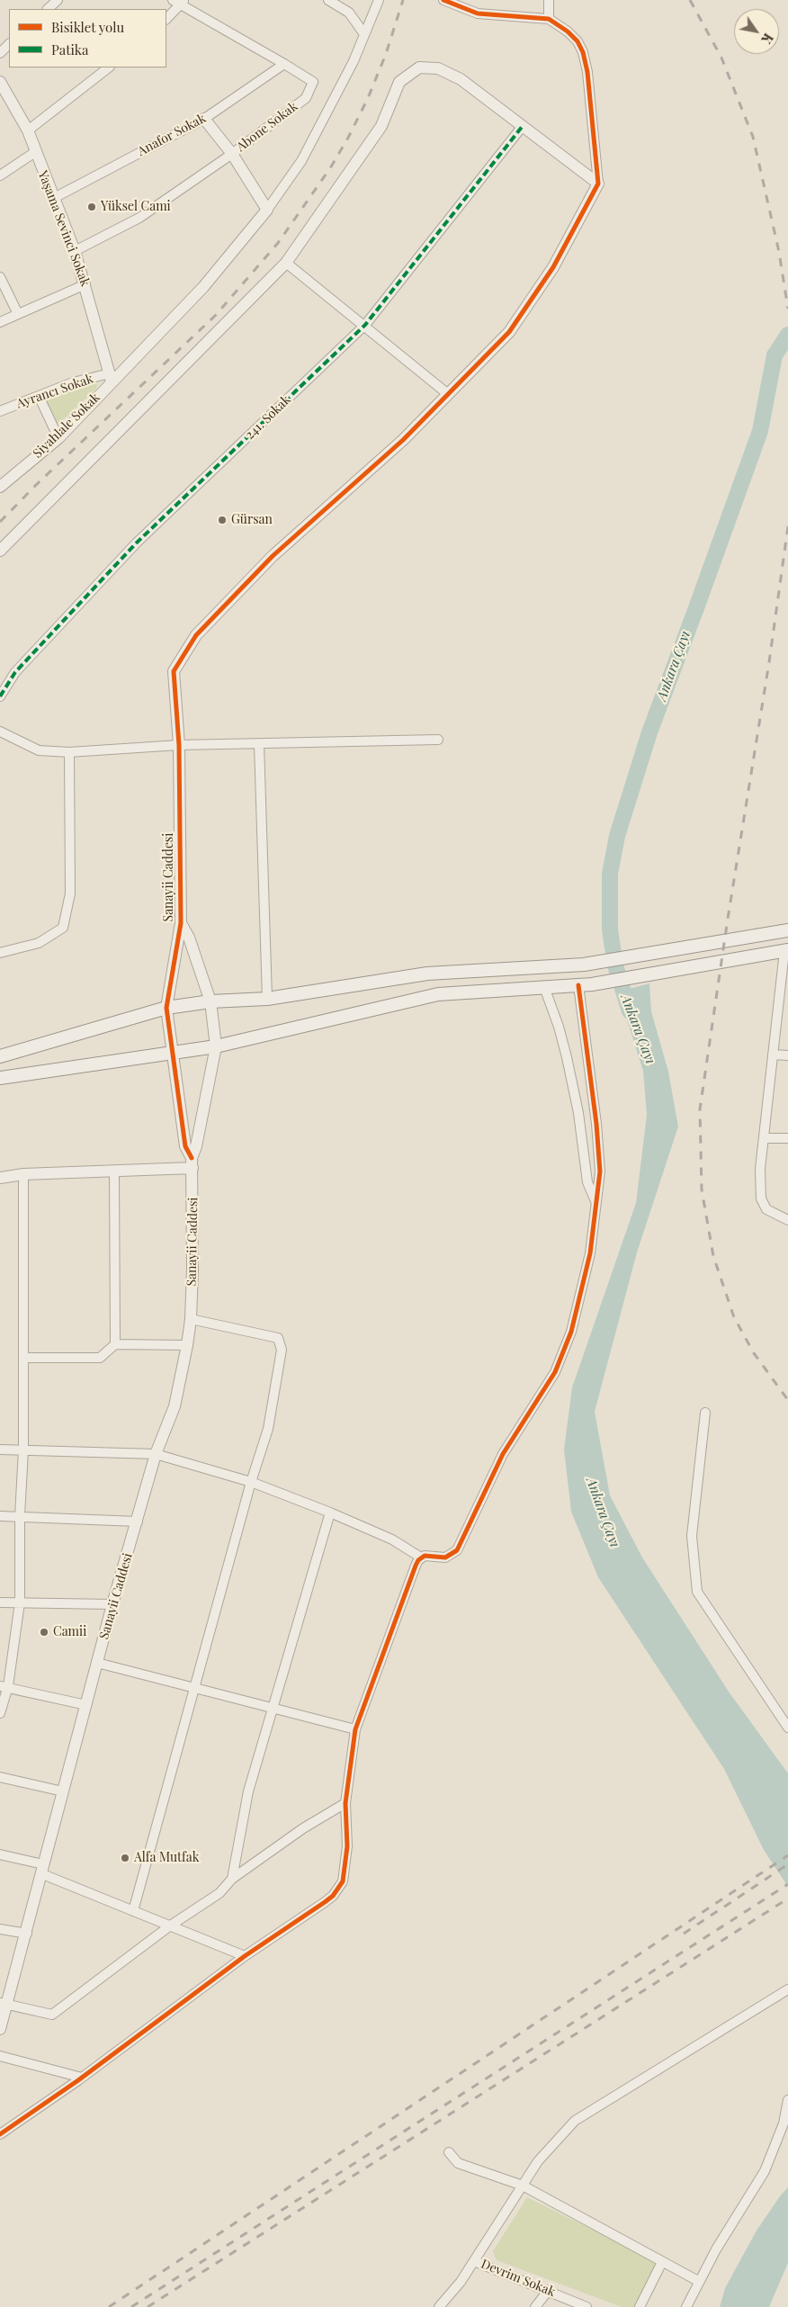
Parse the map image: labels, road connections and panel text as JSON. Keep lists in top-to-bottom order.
{
  "streets": {
    "street": [
      "Abone Sokak",
      "Anafor Sokak",
      "Yaşama Sevinci Sokak",
      "Ayrancı Sokak",
      "241. Sokak",
      "Siyahlale Sokak",
      "Sanayii Caddesi",
      "Devrim Sokak"
    ]
  },
  "crossings": [
    ["Abone Sokak", "Anafor Sokak"],
    ["Abone Sokak", "Yaşama Sevinci Sokak"],
    ["Anafor Sokak", "Yaşama Sevinci Sokak"],
    ["Yaşama Sevinci Sokak", "Ayrancı Sokak"],
    ["Yaşama Sevinci Sokak", "Siyahlale Sokak"],
    ["Ayrancı Sokak", "Siyahlale Sokak"]
  ],
  "water": ["Ankara Çayı"],
  "places": [
    "Yüksel Cami",
    "Gürsan",
    "Camii",
    "Alfa Mutfak"
  ],
  "legend": ["Bisiklet yolu", "Patika"],
  "north": "bottom right"
}
